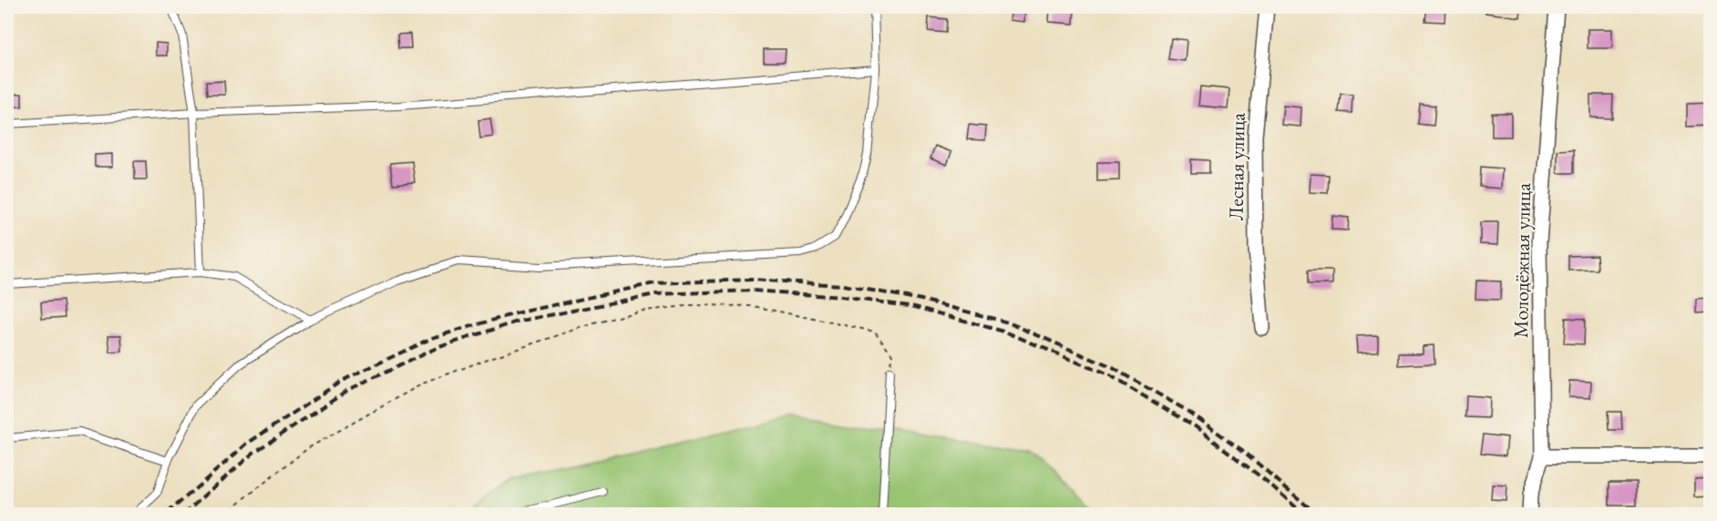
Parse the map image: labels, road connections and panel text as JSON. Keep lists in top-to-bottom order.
{
  "streets": {
    "street": ["Лесная улица", "Молодёжная улица"]
  }
}
